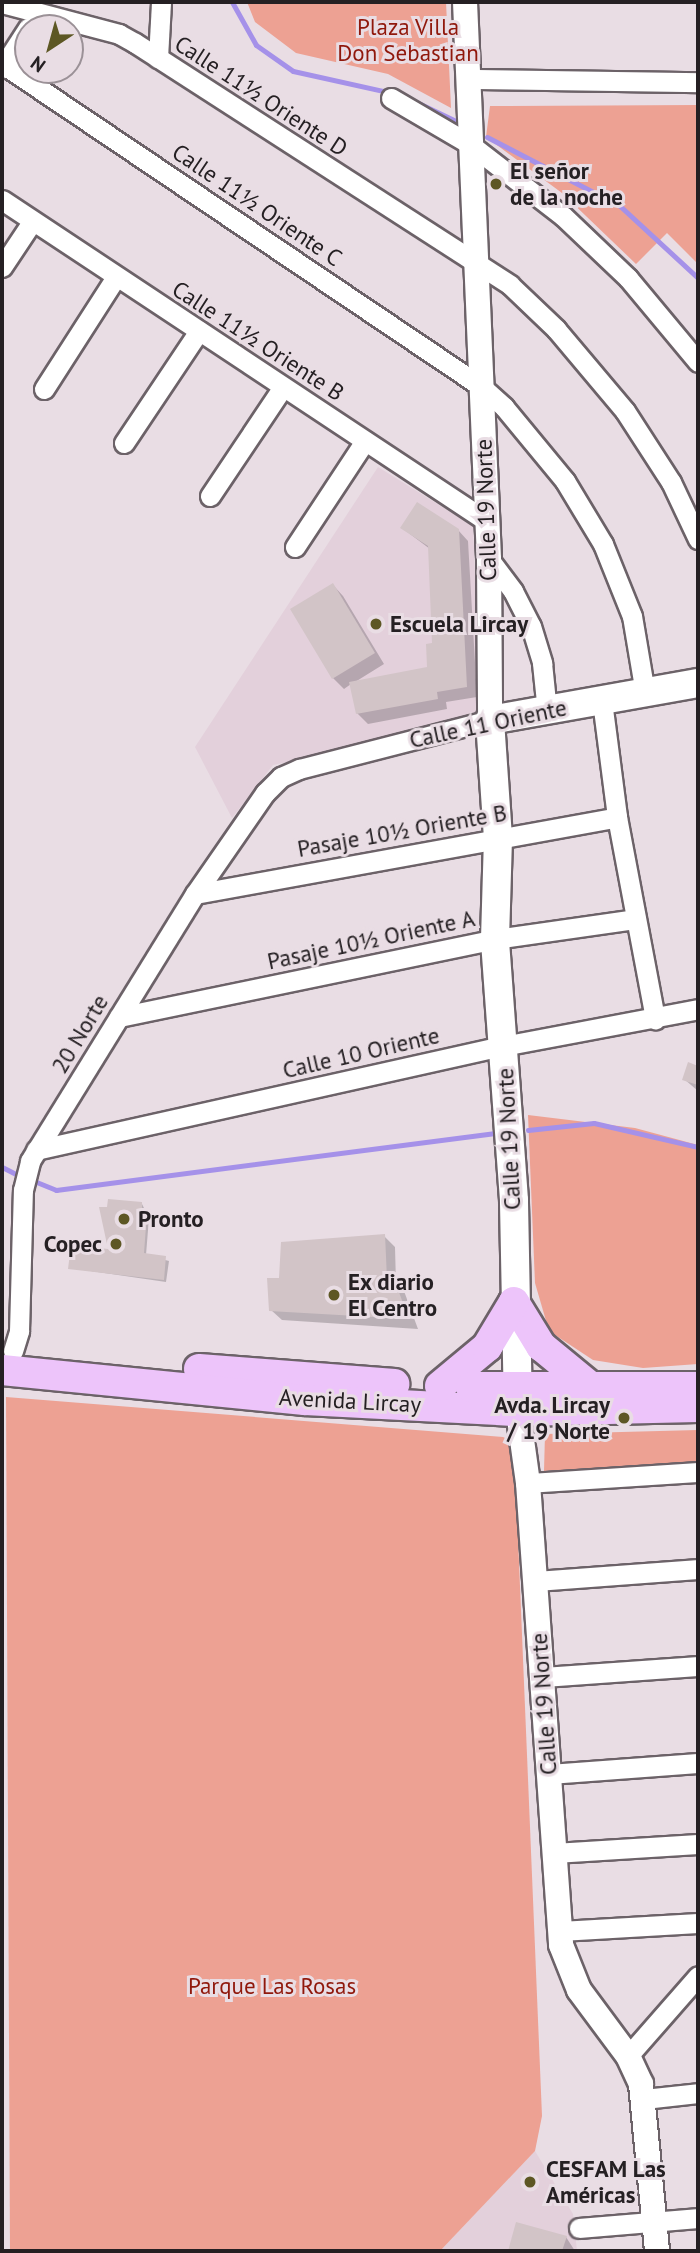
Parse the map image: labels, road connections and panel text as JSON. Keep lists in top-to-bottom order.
{
  "streets": {
    "main road": ["Calle 19 Norte", "Calle 11 Oriente", "Avenida Lircay"],
    "street": [
      "Calle 11½ Oriente D",
      "Calle 11½ Oriente C",
      "Calle 11½ Oriente B",
      "Pasaje 10½ Oriente B",
      "Pasaje 10½ Oriente A",
      "20 Norte",
      "Calle 10 Oriente"
    ]
  },
  "crossings": [
    ["Calle 11½ Oriente D", "Calle 19 Norte"],
    ["Calle 11½ Oriente C", "Calle 19 Norte"],
    ["Calle 11½ Oriente C", "Calle 11 Oriente"],
    ["Calle 11½ Oriente B", "Calle 19 Norte"],
    ["Calle 19 Norte", "Calle 11 Oriente"],
    ["Calle 19 Norte", "Pasaje 10½ Oriente B"],
    ["Calle 19 Norte", "Pasaje 10½ Oriente A"],
    ["Calle 19 Norte", "Calle 10 Oriente"],
    ["Calle 19 Norte", "Avenida Lircay"],
    ["Calle 11 Oriente", "20 Norte"],
    ["Pasaje 10½ Oriente B", "20 Norte"],
    ["Pasaje 10½ Oriente A", "20 Norte"],
    ["20 Norte", "Calle 10 Oriente"],
    ["20 Norte", "Avenida Lircay"]
  ],
  "parks": ["Plaza Villa Don Sebastian", "Parque Las Rosas"],
  "places": [
    "El señor de la noche",
    "Escuela Lircay",
    "Pronto",
    "Copec",
    "Ex diario El Centro",
    "Avda. Lircay / 19 Norte",
    "CESFAM Las Américas"
  ],
  "north": "bottom left"
}
